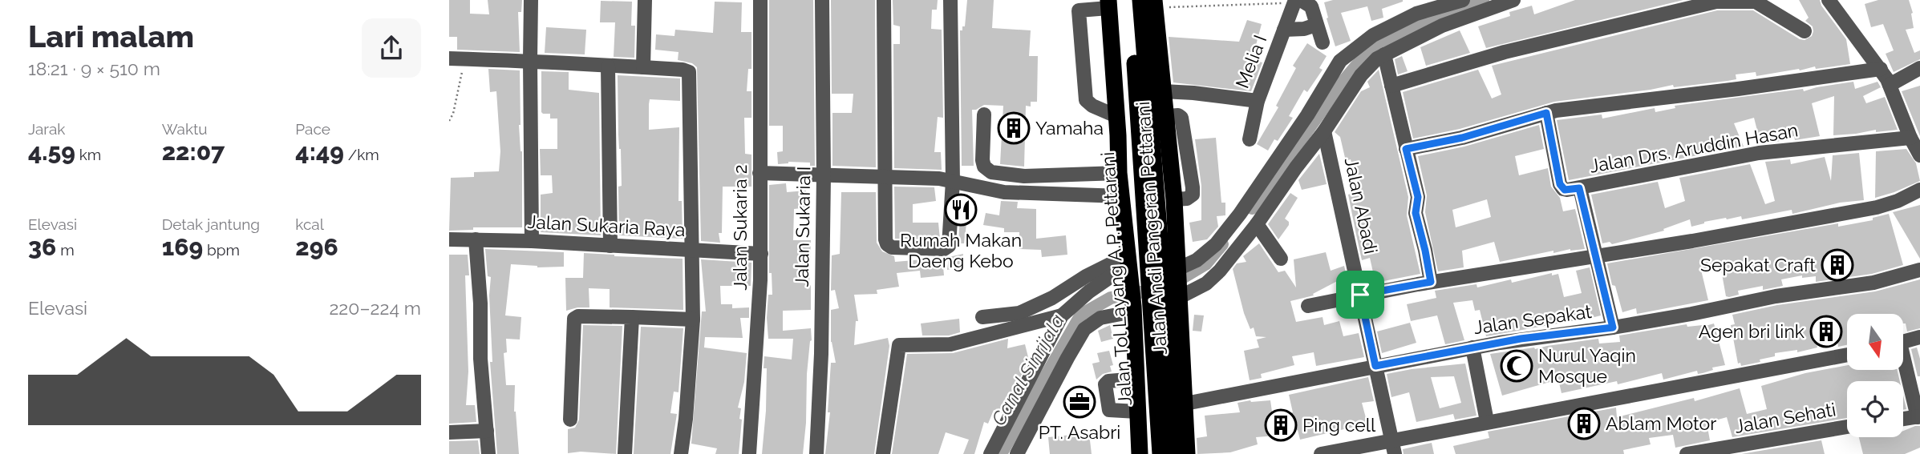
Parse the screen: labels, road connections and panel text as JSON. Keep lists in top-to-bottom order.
{
  "streets": {
    "highway": ["Jalan Andi Pangeran Pettarani", "Jalan Tol Layang A.P. Pettarani"],
    "street": [
      "Melia I",
      "Jalan Drs. Aruddin Hasan",
      "Jalan Abadi",
      "Jalan Sukaria Raya",
      "Jalan Sukaria I",
      "Jalan Sukaria 2",
      "Jalan Sepakat",
      "Jalan Sehati"
    ]
  },
  "crossings": [
    ["Jalan Abadi", "Jalan Sepakat"],
    ["Jalan Sukaria Raya", "Jalan Sukaria 2"],
    ["Jalan Andi Pangeran Pettarani", "Jalan Tol Layang A.P. Pettarani"],
    ["Jalan Andi Pangeran Pettarani", "Jalan Sepakat"]
  ],
  "water": ["Canal Sinrijala"],
  "places": {
    "building": [
      "Yamaha",
      "Sepakat Craft",
      "Agen bri link",
      "Ablam Motor",
      "Ping cell"
    ],
    "restaurant": ["Rumah Makan Daeng Kebo"],
    "mosque": ["Nurul Yaqin Mosque"],
    "office": ["PT. Asabri"]
  },
  "north": "bottom",
  "page": {
    "heading": ["Lari malam", "18:21 · 9 × 510 m"],
    "stats": [
      ["Jarak", "4.59 km"],
      ["Waktu", "22:07"],
      ["Pace", "4:49 /km"],
      ["Elevasi", "36 m"],
      ["Detak jantung", "169 bpm"],
      ["kcal", "296"]
    ],
    "chart": ["Elevasi", "220–224 m"]
  }
}
